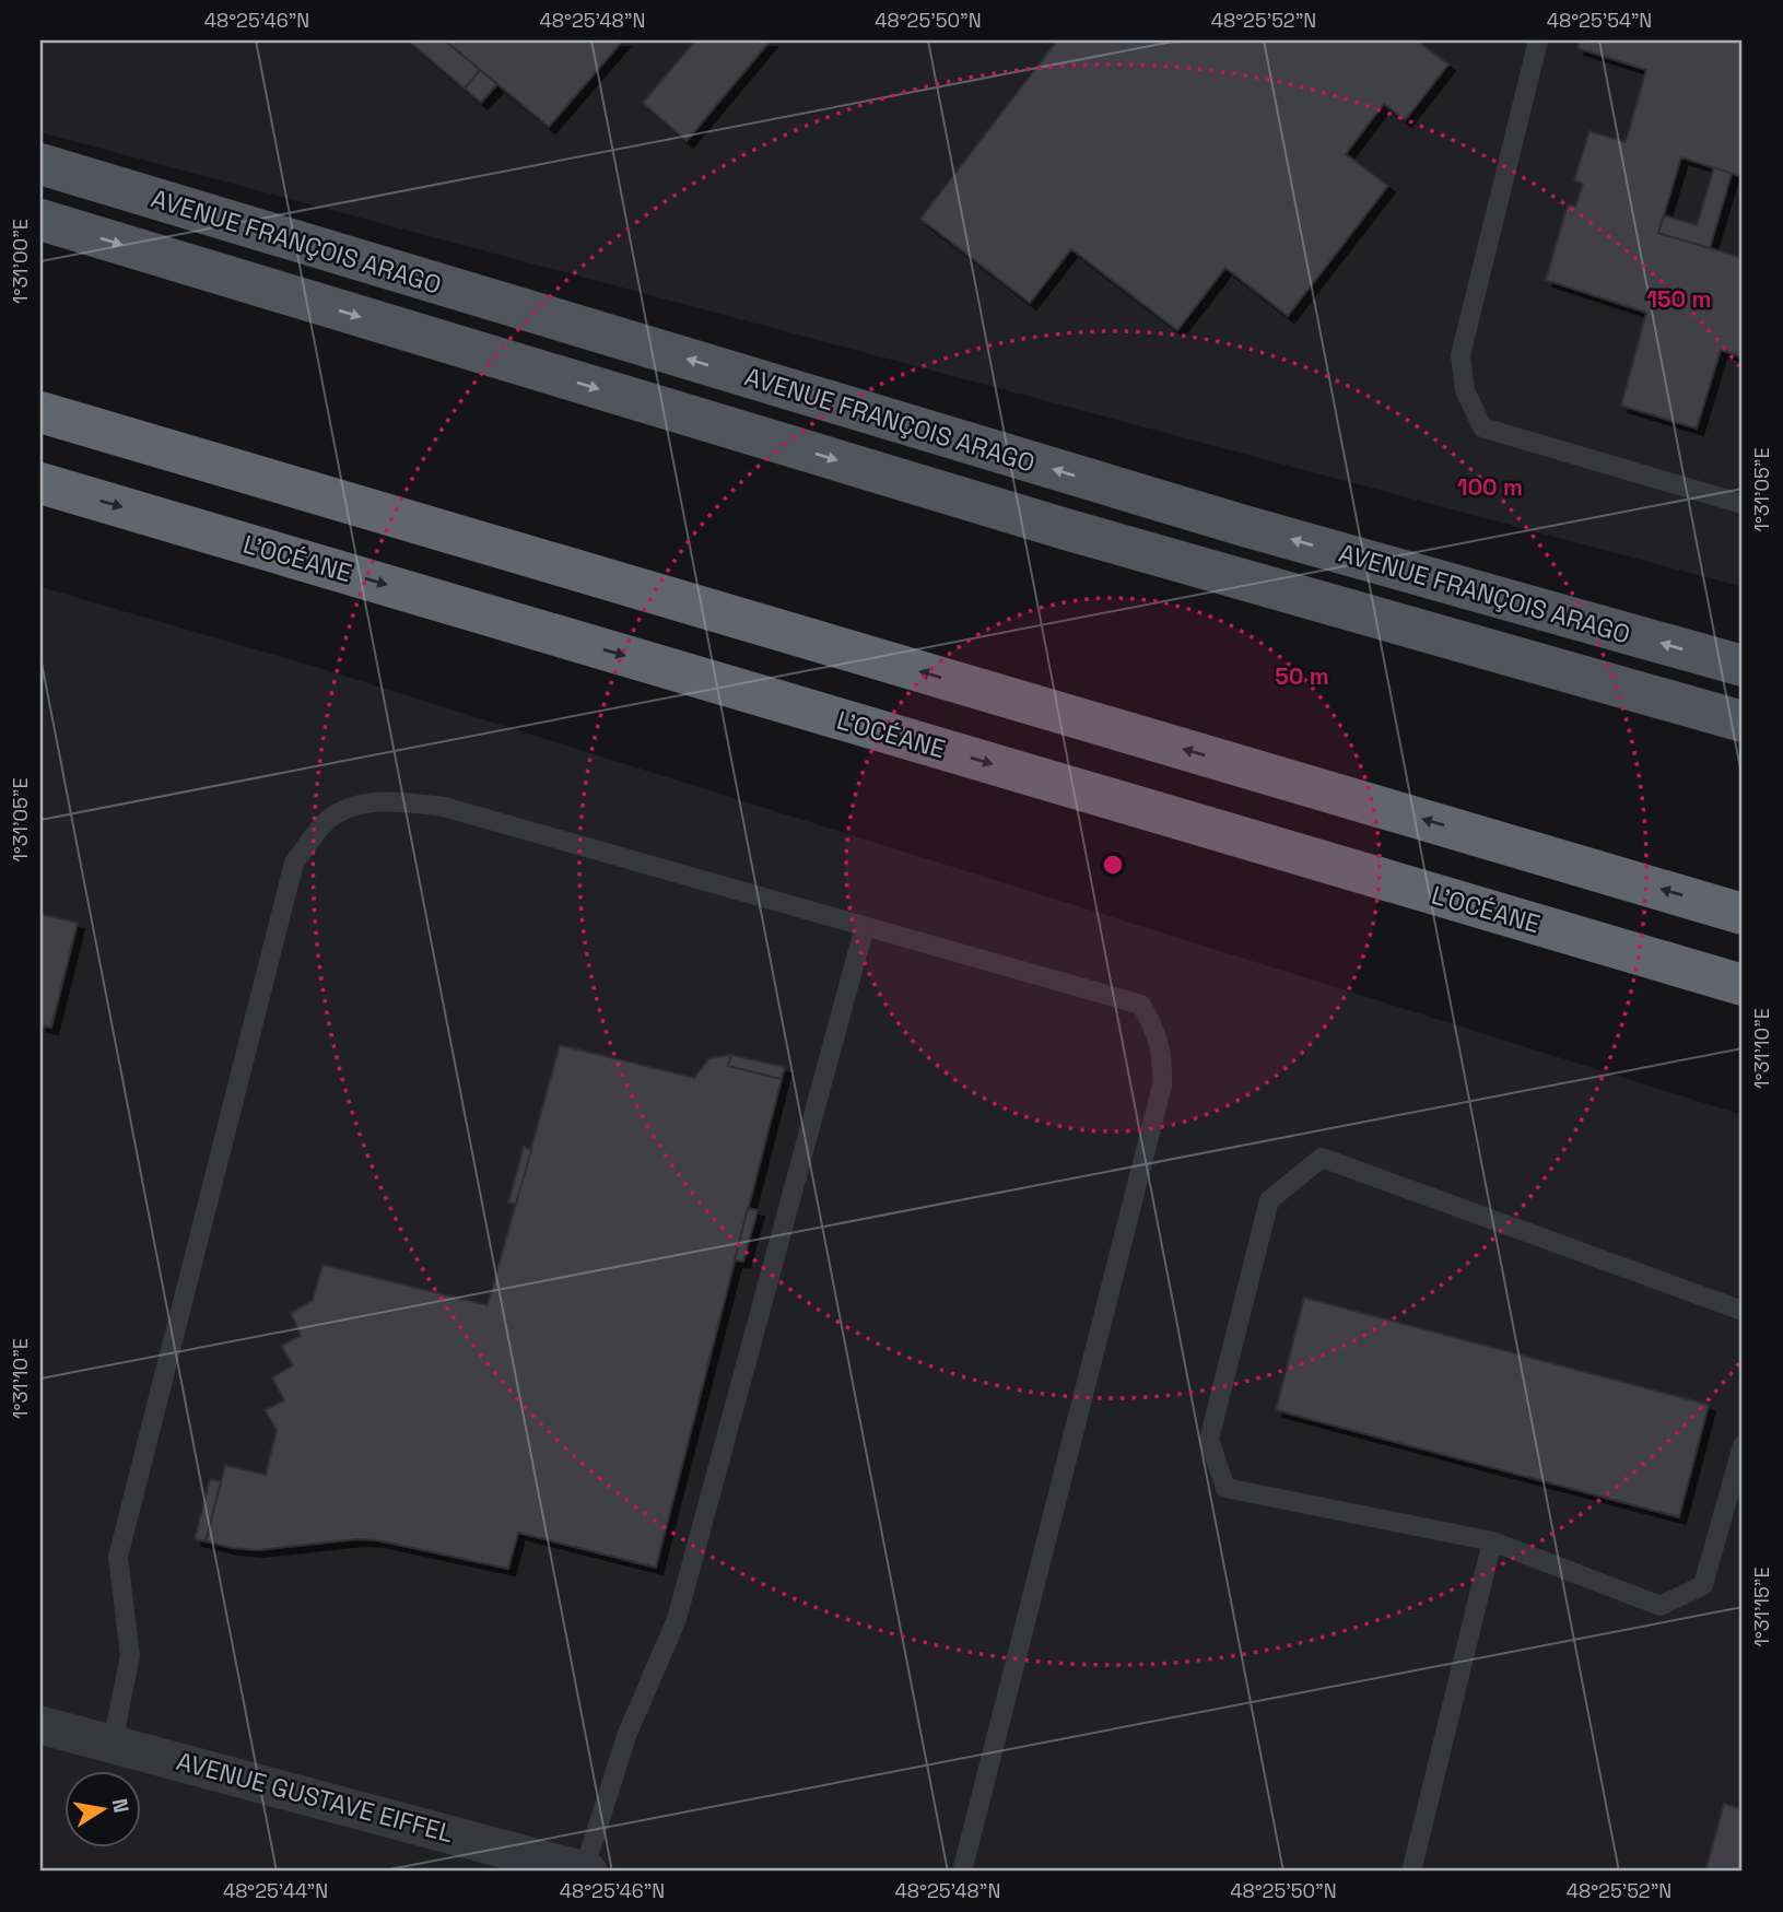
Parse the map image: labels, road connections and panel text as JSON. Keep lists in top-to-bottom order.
{
  "streets": {
    "highway": ["L’OCÉANE"],
    "main road": ["AVENUE FRANÇOIS ARAGO"],
    "street": ["AVENUE GUSTAVE EIFFEL"]
  },
  "north": "right",
  "coordinates": [
    "48°25'46\"N",
    "48°25'48\"N",
    "48°25'50\"N",
    "48°25'52\"N",
    "48°25'54\"N",
    "1°31'00\"E",
    "1°31'05\"E",
    "1°31'10\"E",
    "1°31'15\"E",
    "48°25'44\"N"
  ],
  "rings": ["150 m", "100 m", "50 m"]
}
